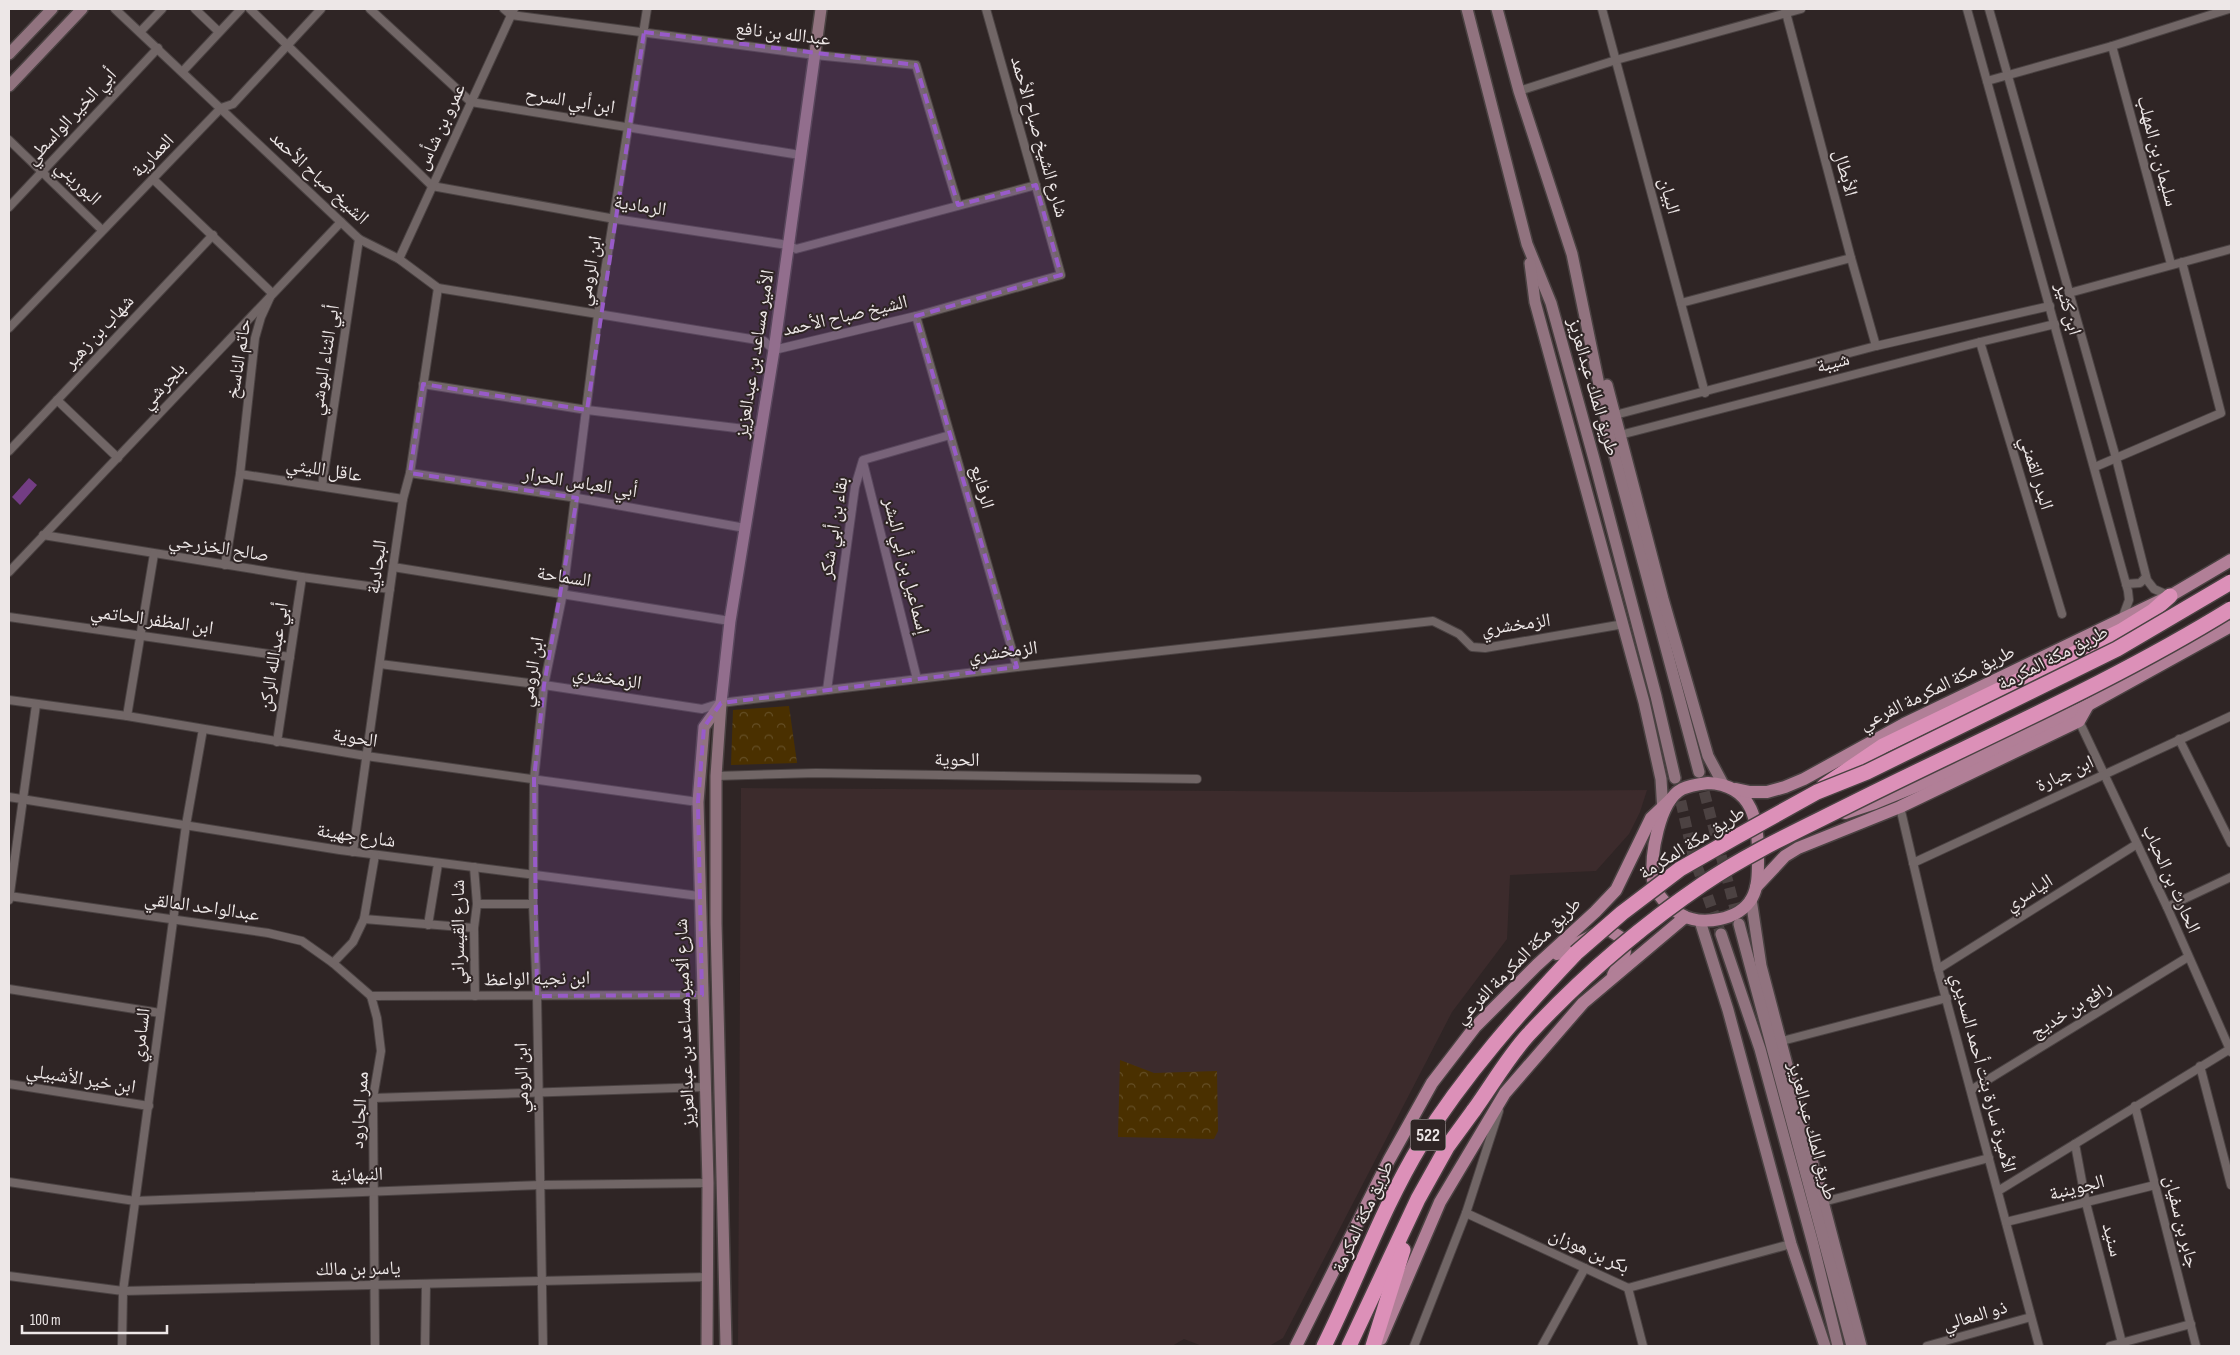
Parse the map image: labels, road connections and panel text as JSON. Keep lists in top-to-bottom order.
{
  "streets": {
    "highway": ["طريق مكة المكرمة", "522"],
    "main road": [
      "الأمير مساعد بن عبدالعزيز",
      "طريق الملك عبدالعزيز",
      "طريق مكة المكرمة الفرعي",
      "شارع ألامير مساعد بن عبدالعزيز"
    ],
    "street": [
      "عبدالله بن نافع",
      "ابن أبي السرح",
      "أبي الخير الواسطي",
      "عمرو بن شأس",
      "شارع الشيخ صباح الأحمد",
      "سليمان بن المهلب",
      "العمارية",
      "الأبطال",
      "الشيخ صباح الأحمد",
      "البوريني",
      "البيان",
      "الرمادية",
      "ابن الرومي",
      "ابن كثير",
      "شهاب بن زهير",
      "حاتم الناسخ",
      "أبي الثناء البوشي",
      "شيبة",
      "بلجرشي",
      "عاقل الليثي",
      "البدر القمني",
      "أبي العباس الحرار",
      "الرفايع",
      "بقاء بن أبي شكر",
      "صالح الخزرجي",
      "إسماعيل بن أبي البشر",
      "البجادية",
      "السماحة",
      "ابن المظفر الحاتمي",
      "الزمخشري",
      "أبي عبدالله الركن",
      "الحوية",
      "ابن جبارة",
      "شارع جهينة",
      "الحارث بن الحباب",
      "الياسري",
      "عبدالواحد المالقي",
      "شارع القيسراني",
      "ابن نجيه الواعظ",
      "رافع بن خديج",
      "السامري",
      "الأميرة سارة بنت أحمد السديري",
      "ابن خير الأشبيلي",
      "ممر الجارود",
      "النبهانية",
      "الجوينبة",
      "جابر بن سفيان",
      "سنيد",
      "بكر بن هوزان",
      "ياسر بن مالك",
      "ذو المعالي"
    ]
  },
  "crossings": [
    ["عبدالله بن نافع", "عمرو بن شأس"],
    ["عبدالله بن نافع", "الرمادية"],
    ["عبدالله بن نافع", "ابن الرومي"],
    ["عبدالله بن نافع", "الأمير مساعد بن عبدالعزيز"],
    ["ابن أبي السرح", "عمرو بن شأس"],
    ["ابن أبي السرح", "ابن الرومي"],
    ["ابن أبي السرح", "الأمير مساعد بن عبدالعزيز"],
    ["أبي الخير الواسطي", "الشيخ صباح الأحمد"],
    ["أبي الخير الواسطي", "البوريني"],
    ["عمرو بن شأس", "الشيخ صباح الأحمد"],
    ["عمرو بن شأس", "الرمادية"],
    ["شارع الشيخ صباح الأحمد", "الشيخ صباح الأحمد"],
    ["شارع الشيخ صباح الأحمد", "الرمادية"],
    ["العمارية", "الشيخ صباح الأحمد"],
    ["العمارية", "البوريني"],
    ["الأبطال", "شيبة"],
    ["الشيخ صباح الأحمد", "ابن الرومي"],
    ["الشيخ صباح الأحمد", "الأمير مساعد بن عبدالعزيز"],
    ["الشيخ صباح الأحمد", "أبي الثناء البوشي"],
    ["الشيخ صباح الأحمد", "بلجرشي"],
    ["الشيخ صباح الأحمد", "الرفايع"],
    ["الشيخ صباح الأحمد", "البجادية"],
    ["البيان", "شيبة"],
    ["الرمادية", "ابن الرومي"],
    ["الرمادية", "الأمير مساعد بن عبدالعزيز"],
    ["ابن الرومي", "أبي العباس الحرار"],
    ["ابن الرومي", "السماحة"],
    ["ابن الرومي", "الزمخشري"],
    ["ابن الرومي", "الحوية"],
    ["ابن الرومي", "شارع جهينة"],
    ["ابن الرومي", "ابن نجيه الواعظ"],
    ["ابن الرومي", "النبهانية"],
    ["ابن الرومي", "ياسر بن مالك"],
    ["ابن كثير", "شيبة"],
    ["ابن كثير", "طريق مكة المكرمة الفرعي"],
    ["الأمير مساعد بن عبدالعزيز", "أبي العباس الحرار"],
    ["الأمير مساعد بن عبدالعزيز", "السماحة"],
    ["الأمير مساعد بن عبدالعزيز", "الزمخشري"],
    ["الأمير مساعد بن عبدالعزيز", "الحوية"],
    ["الأمير مساعد بن عبدالعزيز", "شارع ألامير مساعد بن عبدالعزيز"],
    ["حاتم الناسخ", "بلجرشي"],
    ["حاتم الناسخ", "عاقل الليثي"],
    ["حاتم الناسخ", "صالح الخزرجي"],
    ["أبي الثناء البوشي", "عاقل الليثي"],
    ["شيبة", "البدر القمني"],
    ["بلجرشي", "صالح الخزرجي"],
    ["عاقل الليثي", "البجادية"],
    ["أبي العباس الحرار", "البجادية"],
    ["الرفايع", "بقاء بن أبي شكر"],
    ["الرفايع", "الزمخشري"],
    ["بقاء بن أبي شكر", "إسماعيل بن أبي البشر"],
    ["بقاء بن أبي شكر", "الزمخشري"],
    ["صالح الخزرجي", "البجادية"],
    ["صالح الخزرجي", "أبي عبدالله الركن"],
    ["إسماعيل بن أبي البشر", "الزمخشري"],
    ["البجادية", "السماحة"],
    ["البجادية", "الزمخشري"],
    ["البجادية", "الحوية"],
    ["البجادية", "شارع جهينة"],
    ["ابن المظفر الحاتمي", "أبي عبدالله الركن"],
    ["الزمخشري", "شارع ألامير مساعد بن عبدالعزيز"],
    ["أبي عبدالله الركن", "الحوية"],
    ["الحوية", "شارع ألامير مساعد بن عبدالعزيز"],
    ["الحوية", "السامري"],
    ["ابن جبارة", "الحارث بن الحباب"],
    ["ابن جبارة", "الأميرة سارة بنت أحمد السديري"],
    ["شارع جهينة", "شارع القيسراني"],
    ["شارع جهينة", "شارع ألامير مساعد بن عبدالعزيز"],
    ["شارع جهينة", "السامري"],
    ["الحارث بن الحباب", "الياسري"],
    ["الحارث بن الحباب", "رافع بن خديج"],
    ["الياسري", "الأميرة سارة بنت أحمد السديري"],
    ["عبدالواحد المالقي", "ابن نجيه الواعظ"],
    ["عبدالواحد المالقي", "السامري"],
    ["عبدالواحد المالقي", "ممر الجارود"],
    ["شارع القيسراني", "ابن نجيه الواعظ"],
    ["ابن نجيه الواعظ", "شارع ألامير مساعد بن عبدالعزيز"],
    ["ابن نجيه الواعظ", "ممر الجارود"],
    ["رافع بن خديج", "الأميرة سارة بنت أحمد السديري"],
    ["شارع ألامير مساعد بن عبدالعزيز", "النبهانية"],
    ["شارع ألامير مساعد بن عبدالعزيز", "ياسر بن مالك"],
    ["السامري", "ابن خير الأشبيلي"],
    ["السامري", "النبهانية"],
    ["السامري", "ياسر بن مالك"],
    ["الأميرة سارة بنت أحمد السديري", "الجوينبة"],
    ["الأميرة سارة بنت أحمد السديري", "ذو المعالي"],
    ["ممر الجارود", "النبهانية"],
    ["ممر الجارود", "ياسر بن مالك"],
    ["الجوينبة", "جابر بن سفيان"],
    ["الجوينبة", "سنيد"]
  ],
  "scale_bar": "100 m"
}
